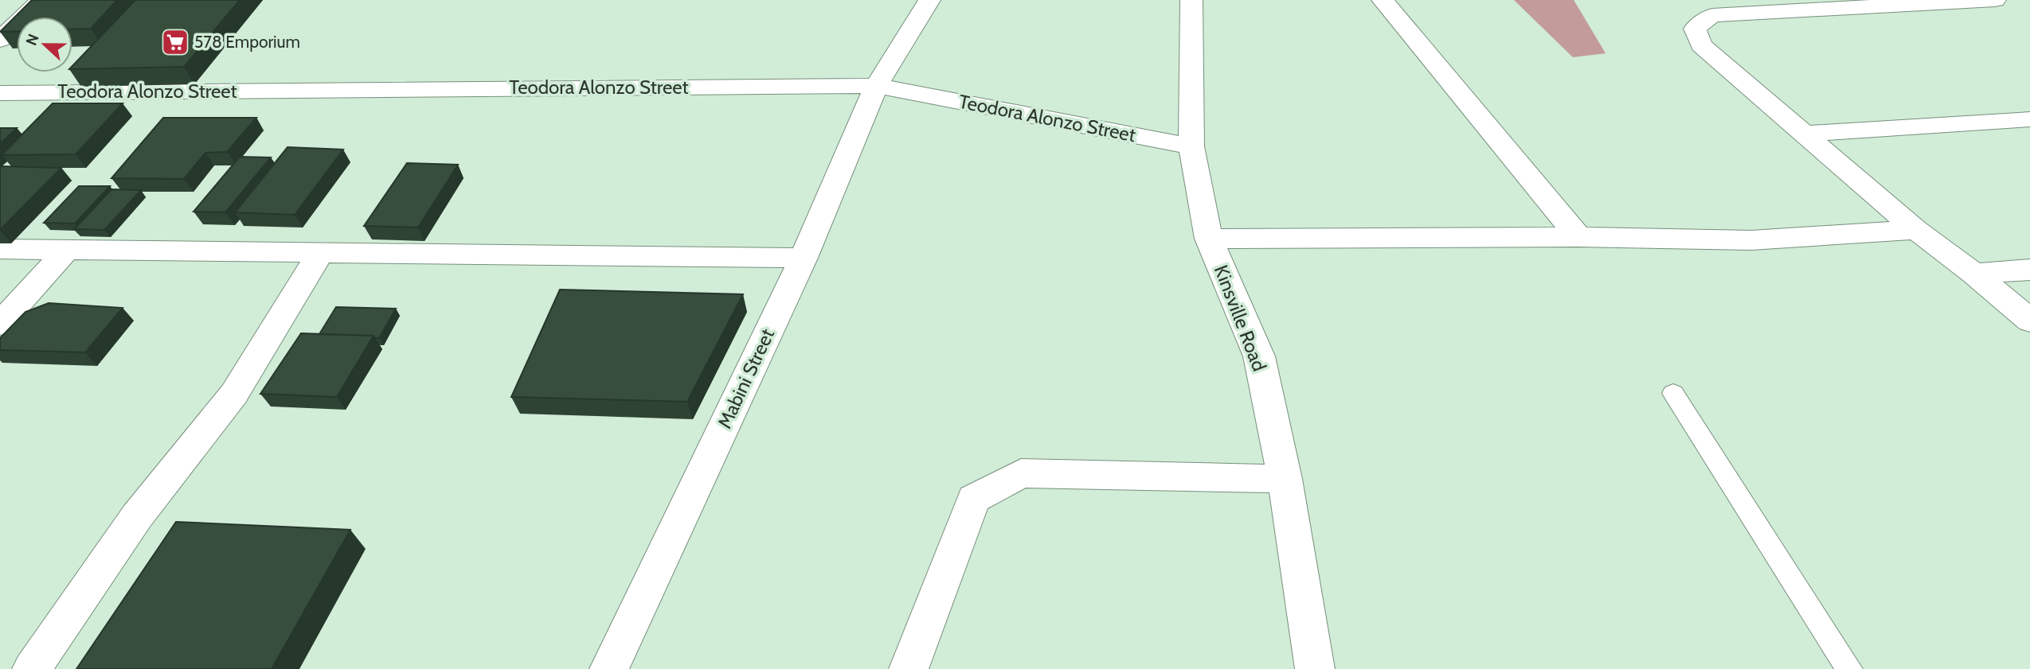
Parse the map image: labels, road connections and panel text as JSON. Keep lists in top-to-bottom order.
{
  "streets": {
    "street": ["Teodora Alonzo Street", "Kinsville Road", "Mabini Street"]
  },
  "crossings": [
    ["Teodora Alonzo Street", "Kinsville Road"],
    ["Teodora Alonzo Street", "Mabini Street"]
  ],
  "places": {
    "supermarket": ["578 Emporium"]
  },
  "north": "left"
}
